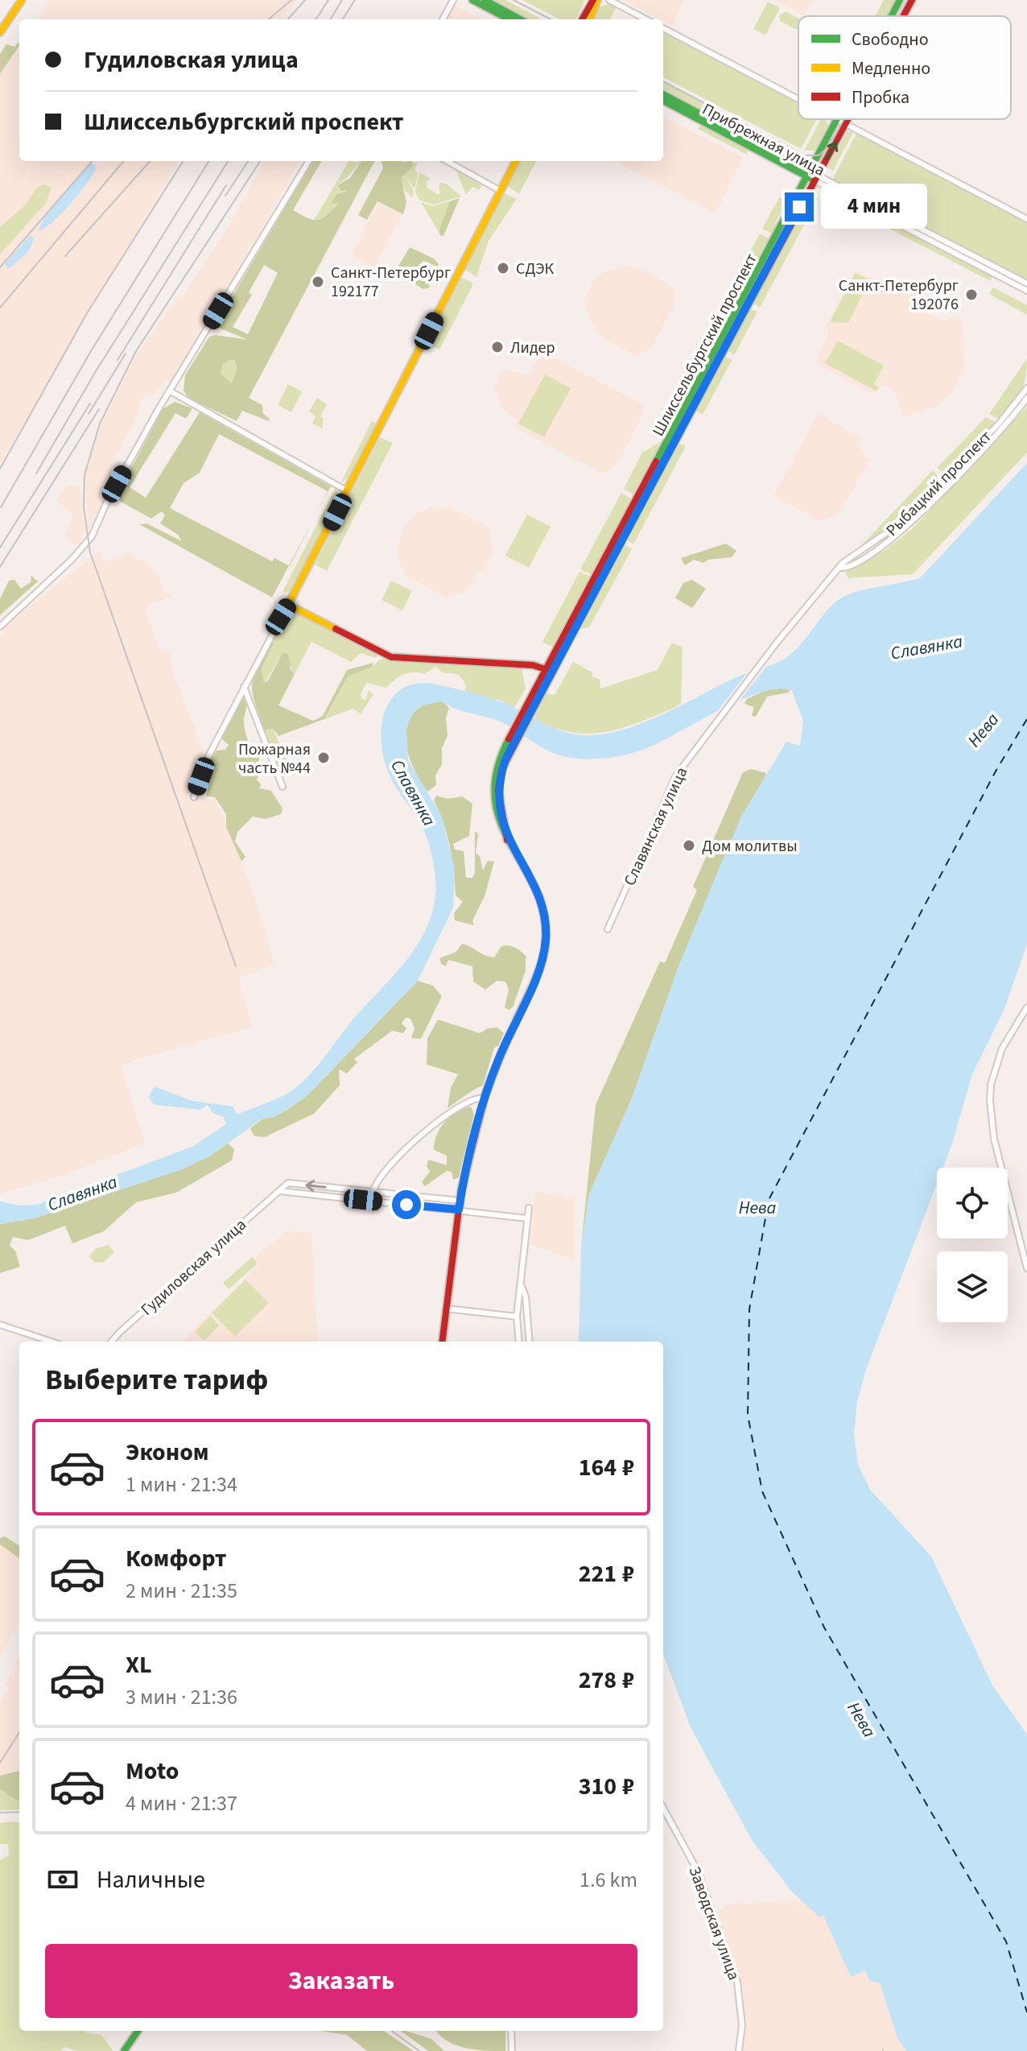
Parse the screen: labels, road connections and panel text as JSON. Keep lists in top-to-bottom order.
{
  "streets": {
    "main road": ["Прибрежная улица", "Шлиссельбургский проспект"],
    "street": [
      "Рыбацкий проспект",
      "Славянская улица",
      "Гудиловская улица",
      "Заводская улица"
    ]
  },
  "crossings": [
    ["Прибрежная улица", "Шлиссельбургский проспект"],
    ["Шлиссельбургский проспект", "Гудиловская улица"],
    ["Рыбацкий проспект", "Славянская улица"]
  ],
  "water": ["Славянка", "Нева"],
  "places": [
    "СДЭК",
    "Санкт-Петербург 192177",
    "Санкт-Петербург 192076",
    "Лидер",
    "Пожарная часть №44",
    "Дом молитвы"
  ],
  "legend": ["Свободно", "Медленно", "Пробка"],
  "page": {
    "banner": ["Гудиловская улица", "Шлиссельбургский проспект"],
    "bubble": "4 мин",
    "heading": "Выберите тариф",
    "list": [
      {
        "name": "Эконом",
        "note": "1 мин · 21:34",
        "value": "164 ₽"
      },
      {
        "name": "Комфорт",
        "note": "2 мин · 21:35",
        "value": "221 ₽"
      },
      {
        "name": "XL",
        "note": "3 мин · 21:36",
        "value": "278 ₽"
      },
      {
        "name": "Moto",
        "note": "4 мин · 21:37",
        "value": "310 ₽"
      }
    ],
    "pay": ["Наличные", "1.6 km"],
    "buttons": "Заказать"
  }
}
